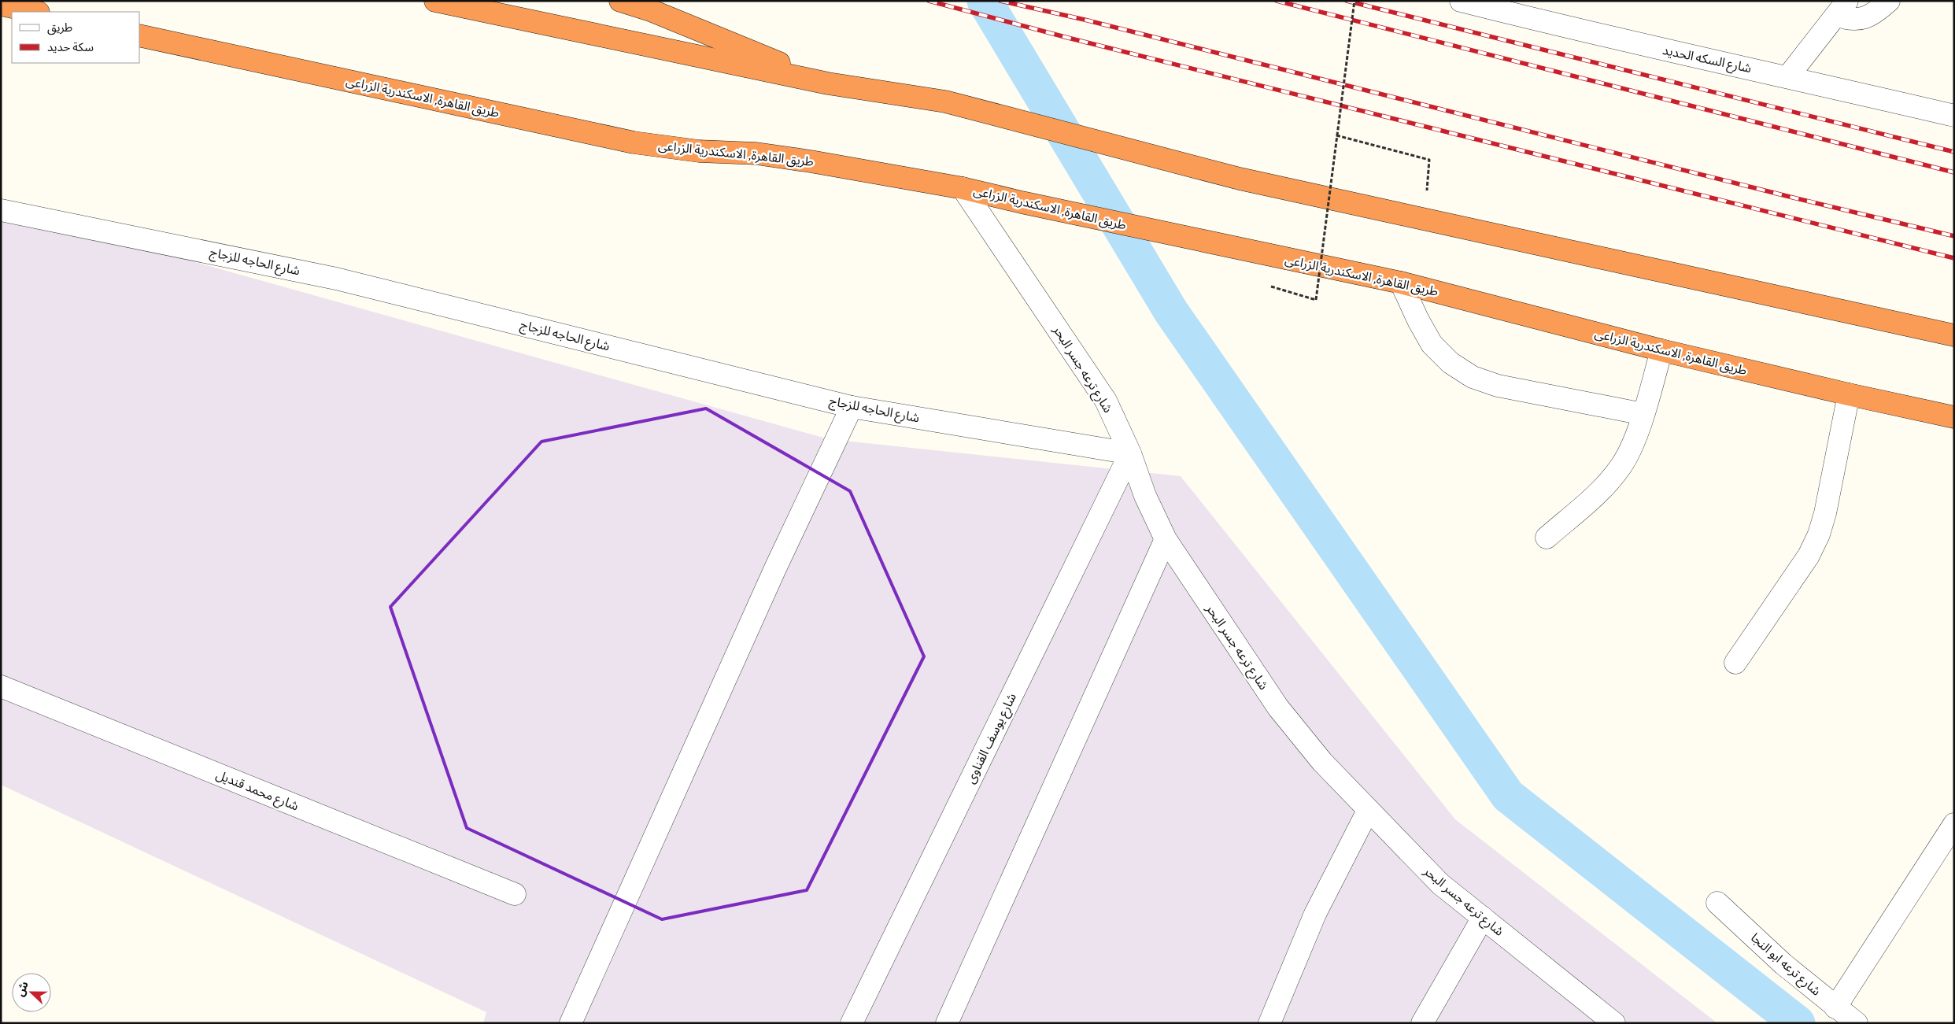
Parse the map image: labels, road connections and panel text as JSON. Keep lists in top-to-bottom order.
{
  "streets": {
    "highway": ["طريق القاهرة, الاسكندرية الزراعى"],
    "street": [
      "شارع السكه الحديد",
      "شارع الحاجه للزجاج",
      "شارع ترعه جسر البحر",
      "شارع يوسف القناوى",
      "شارع محمد قنديل",
      "شارع ترعه ابو النجا"
    ]
  },
  "crossings": [
    ["طريق القاهرة, الاسكندرية الزراعى", "شارع ترعه جسر البحر"],
    ["شارع الحاجه للزجاج", "شارع ترعه جسر البحر"],
    ["شارع الحاجه للزجاج", "شارع يوسف القناوى"],
    ["شارع ترعه جسر البحر", "شارع يوسف القناوى"]
  ],
  "legend": ["طريق", "سكة حديد"],
  "north": "left"
}
